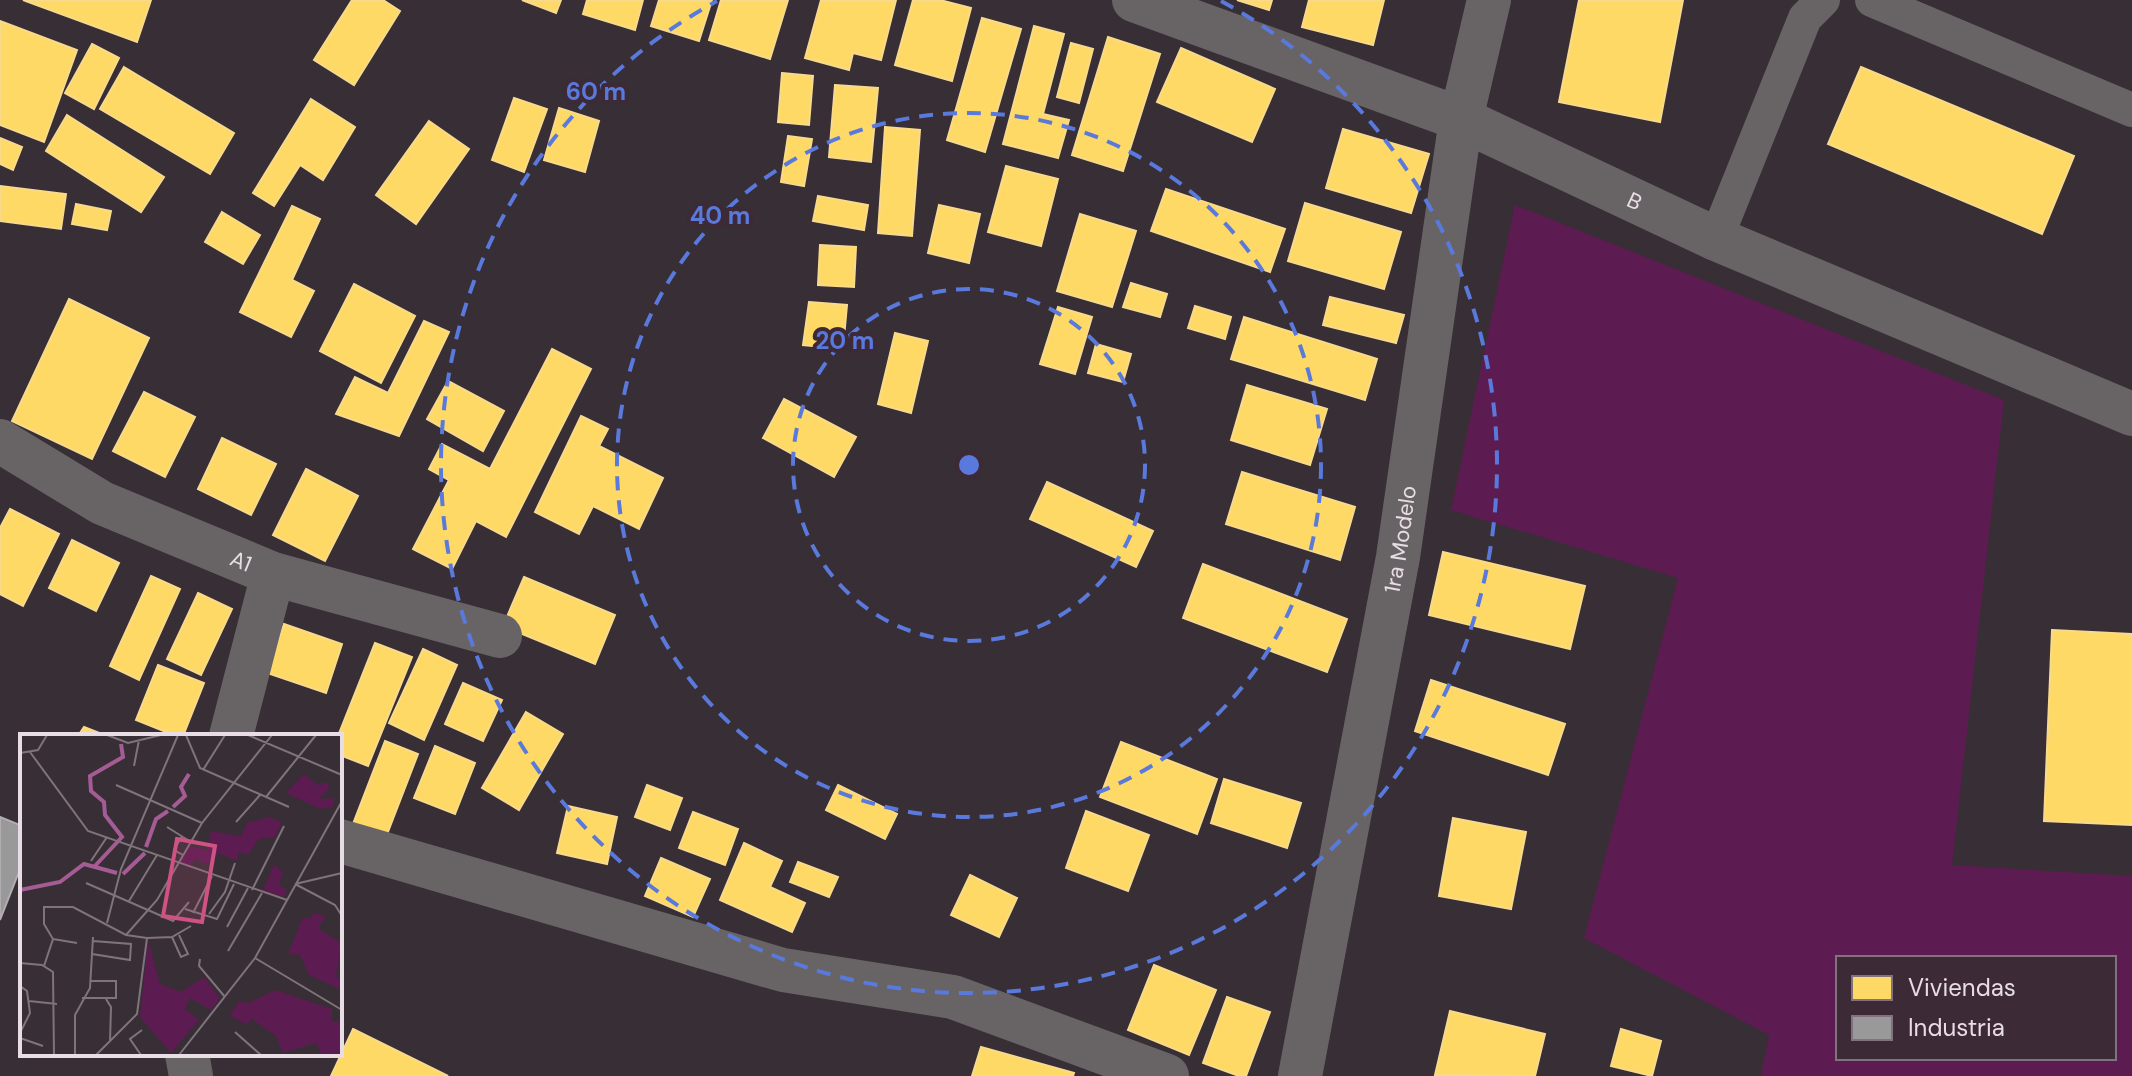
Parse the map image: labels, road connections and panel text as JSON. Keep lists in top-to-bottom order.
{
  "streets": {
    "street": ["B", "1ra Modelo", "A1"]
  },
  "crossings": [
    ["B", "1ra Modelo"]
  ],
  "legend": ["Viviendas", "Industria"],
  "rings": ["60 m", "40 m", "20 m"]
}
